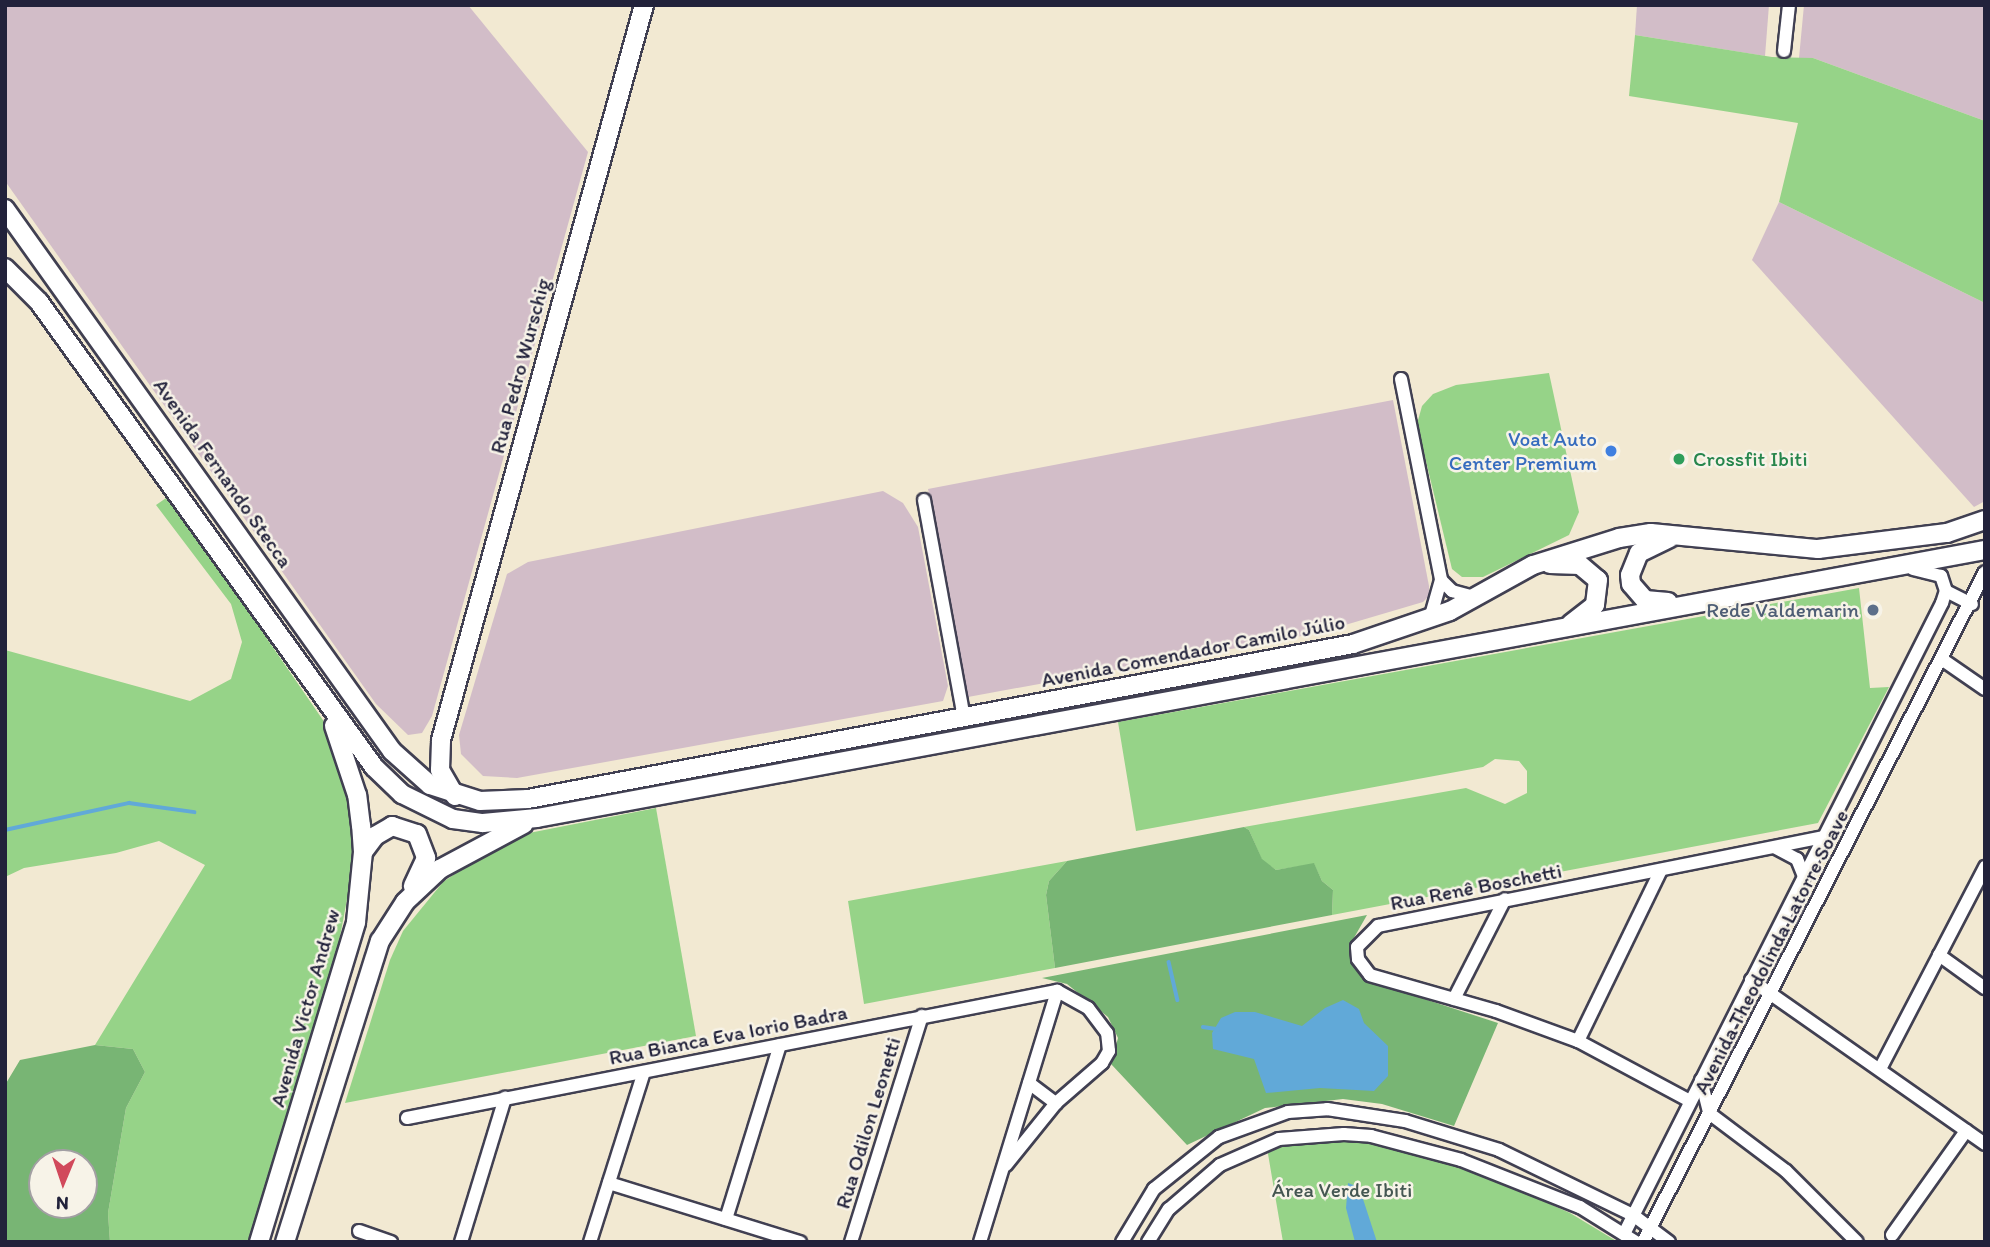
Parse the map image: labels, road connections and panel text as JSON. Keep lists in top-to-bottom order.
{
  "streets": {
    "main road": [
      "Rua Pedro Wurschig",
      "Avenida Fernando Stecca",
      "Avenida Comendador Camilo Júlio",
      "Avenida Victor Andrew"
    ],
    "street": [
      "Rua Renê Boschetti",
      "Avenida Theodolinda Latorre Soave",
      "Rua Bianca Eva Iorio Badra",
      "Rua Odilon Leonetti"
    ]
  },
  "crossings": [
    ["Rua Pedro Wurschig", "Avenida Comendador Camilo Júlio"],
    ["Avenida Fernando Stecca", "Avenida Comendador Camilo Júlio"],
    ["Avenida Comendador Camilo Júlio", "Avenida Theodolinda Latorre Soave"],
    ["Avenida Comendador Camilo Júlio", "Avenida Victor Andrew"],
    ["Rua Renê Boschetti", "Avenida Theodolinda Latorre Soave"],
    ["Rua Bianca Eva Iorio Badra", "Rua Odilon Leonetti"]
  ],
  "parks": ["Área Verde Ibiti"],
  "places": ["Voat Auto Center Premium", "Crossfit Ibiti", "Rede Valdemarin"],
  "north": "bottom"
}
